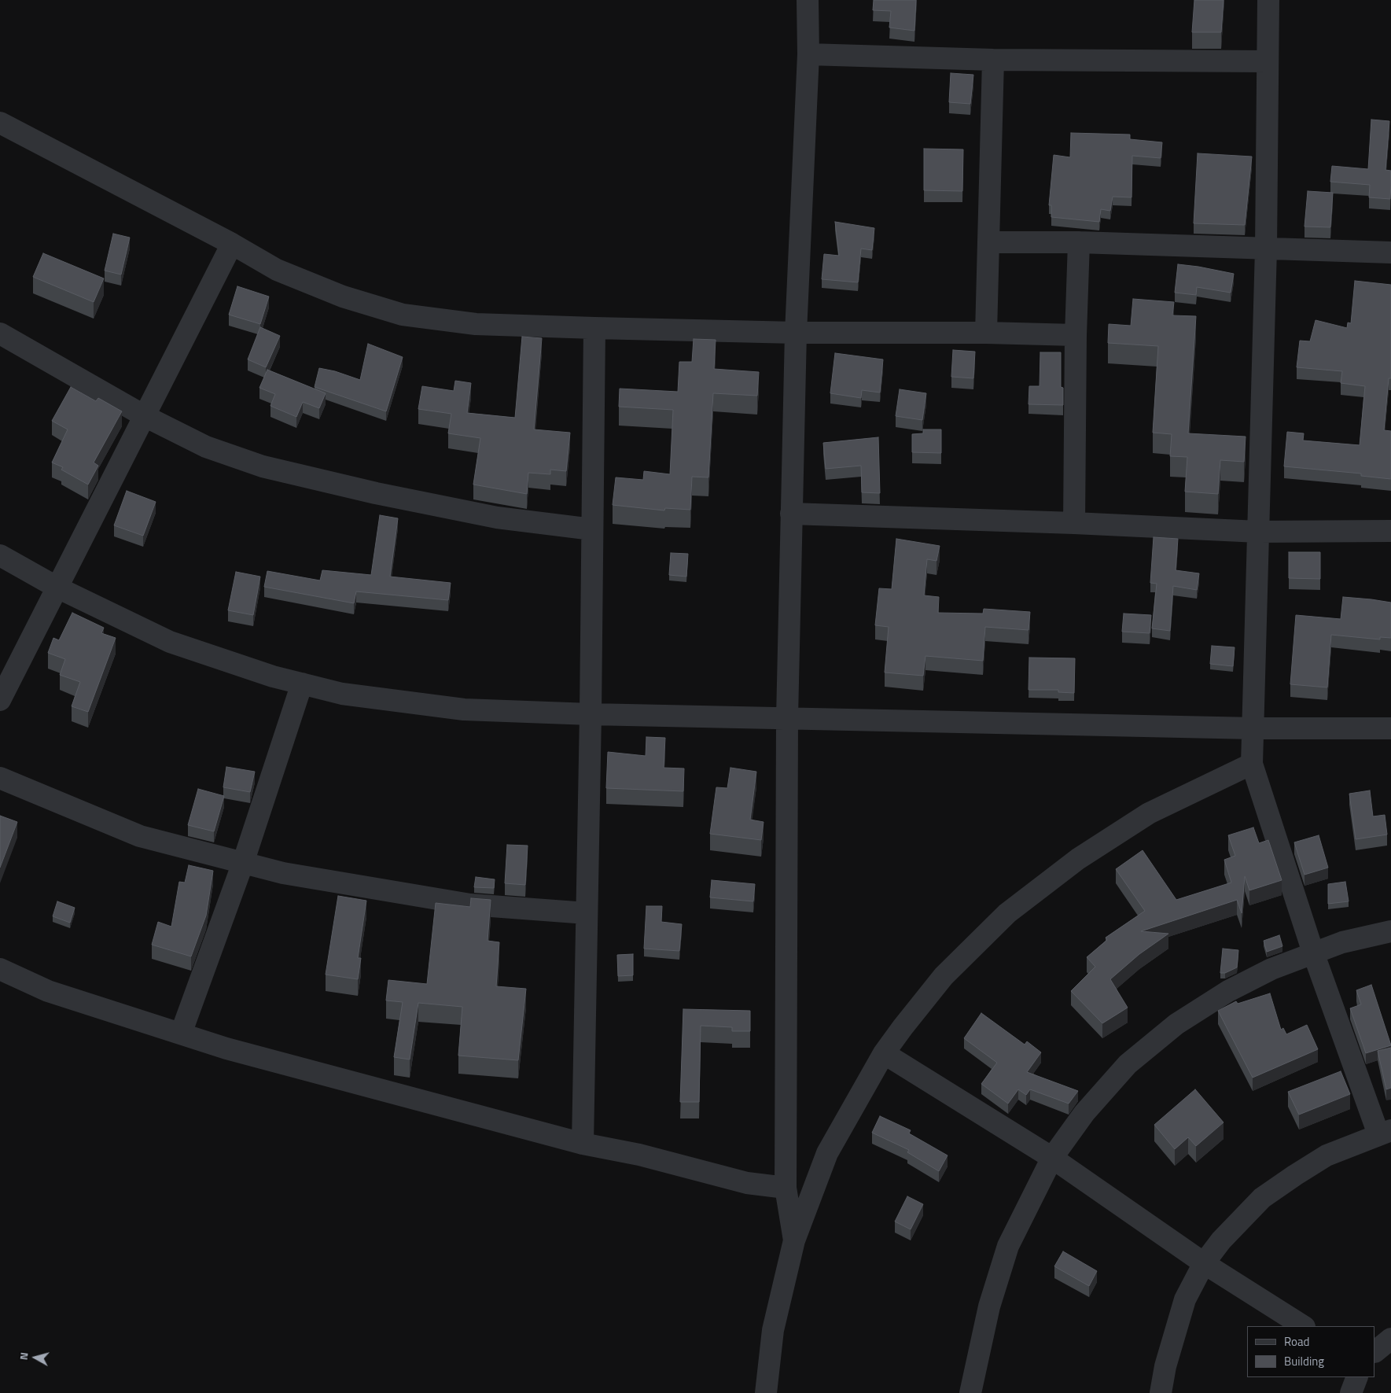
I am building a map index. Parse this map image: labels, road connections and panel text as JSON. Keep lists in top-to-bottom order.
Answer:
{
  "legend": ["Road", "Building"],
  "north": "left"
}
